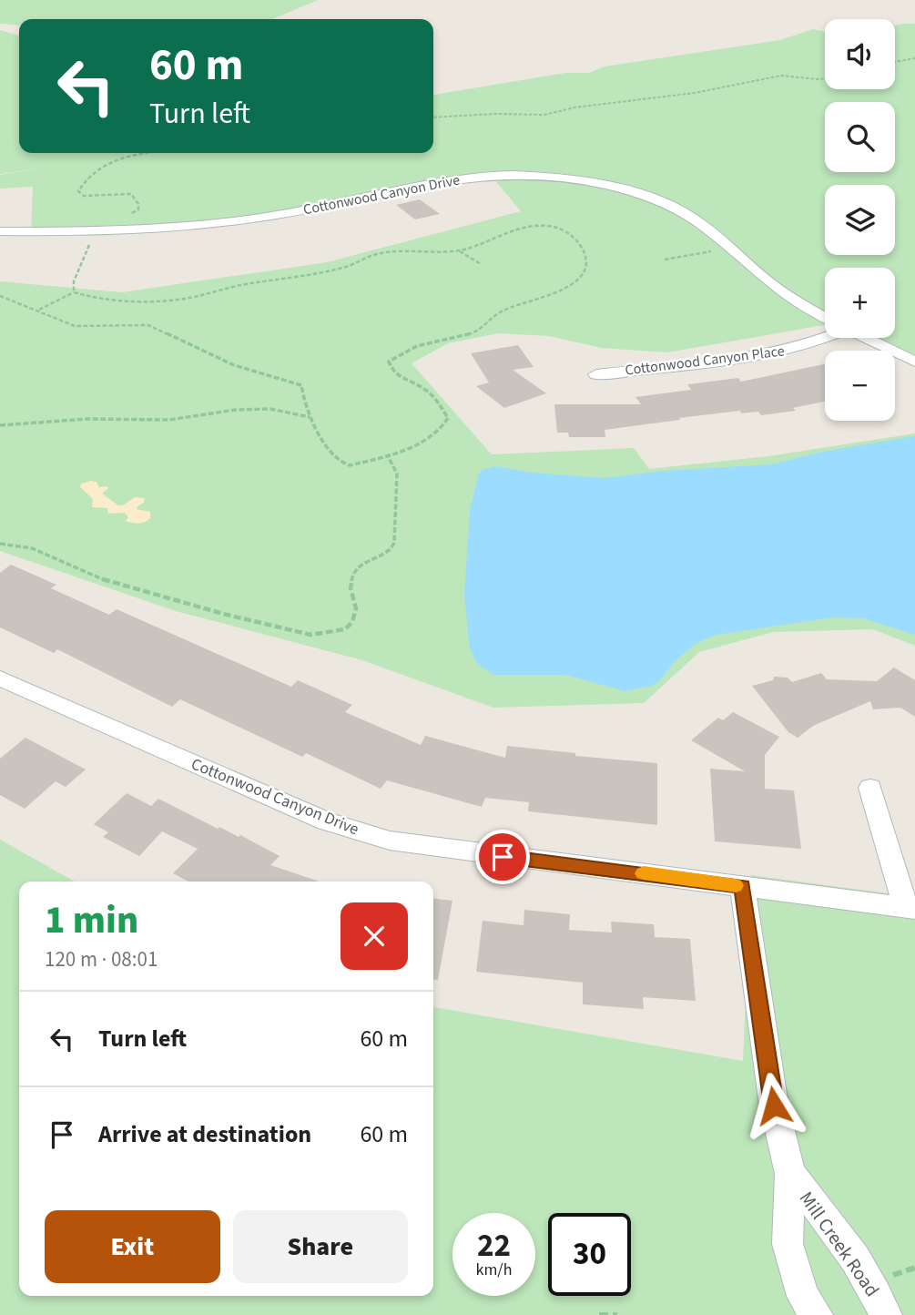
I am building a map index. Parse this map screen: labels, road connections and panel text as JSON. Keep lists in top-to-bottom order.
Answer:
{
  "streets": {
    "street": ["Cottonwood Canyon Drive", "Cottonwood Canyon Place", "Mill Creek Road"]
  },
  "crossings": [
    ["Cottonwood Canyon Drive", "Mill Creek Road"]
  ],
  "page": {
    "map_buttons": ["+", "−"],
    "turn": ["60 m", "Turn left"],
    "heading": ["1 min", "120 m · 08:01"],
    "list": [
      {
        "name": "Turn left",
        "value": "60 m"
      },
      {
        "name": "Arrive at destination",
        "value": "60 m"
      }
    ],
    "buttons": ["Exit", "Share"],
    "speed": "22 km/h",
    "limit": "30"
  }
}
